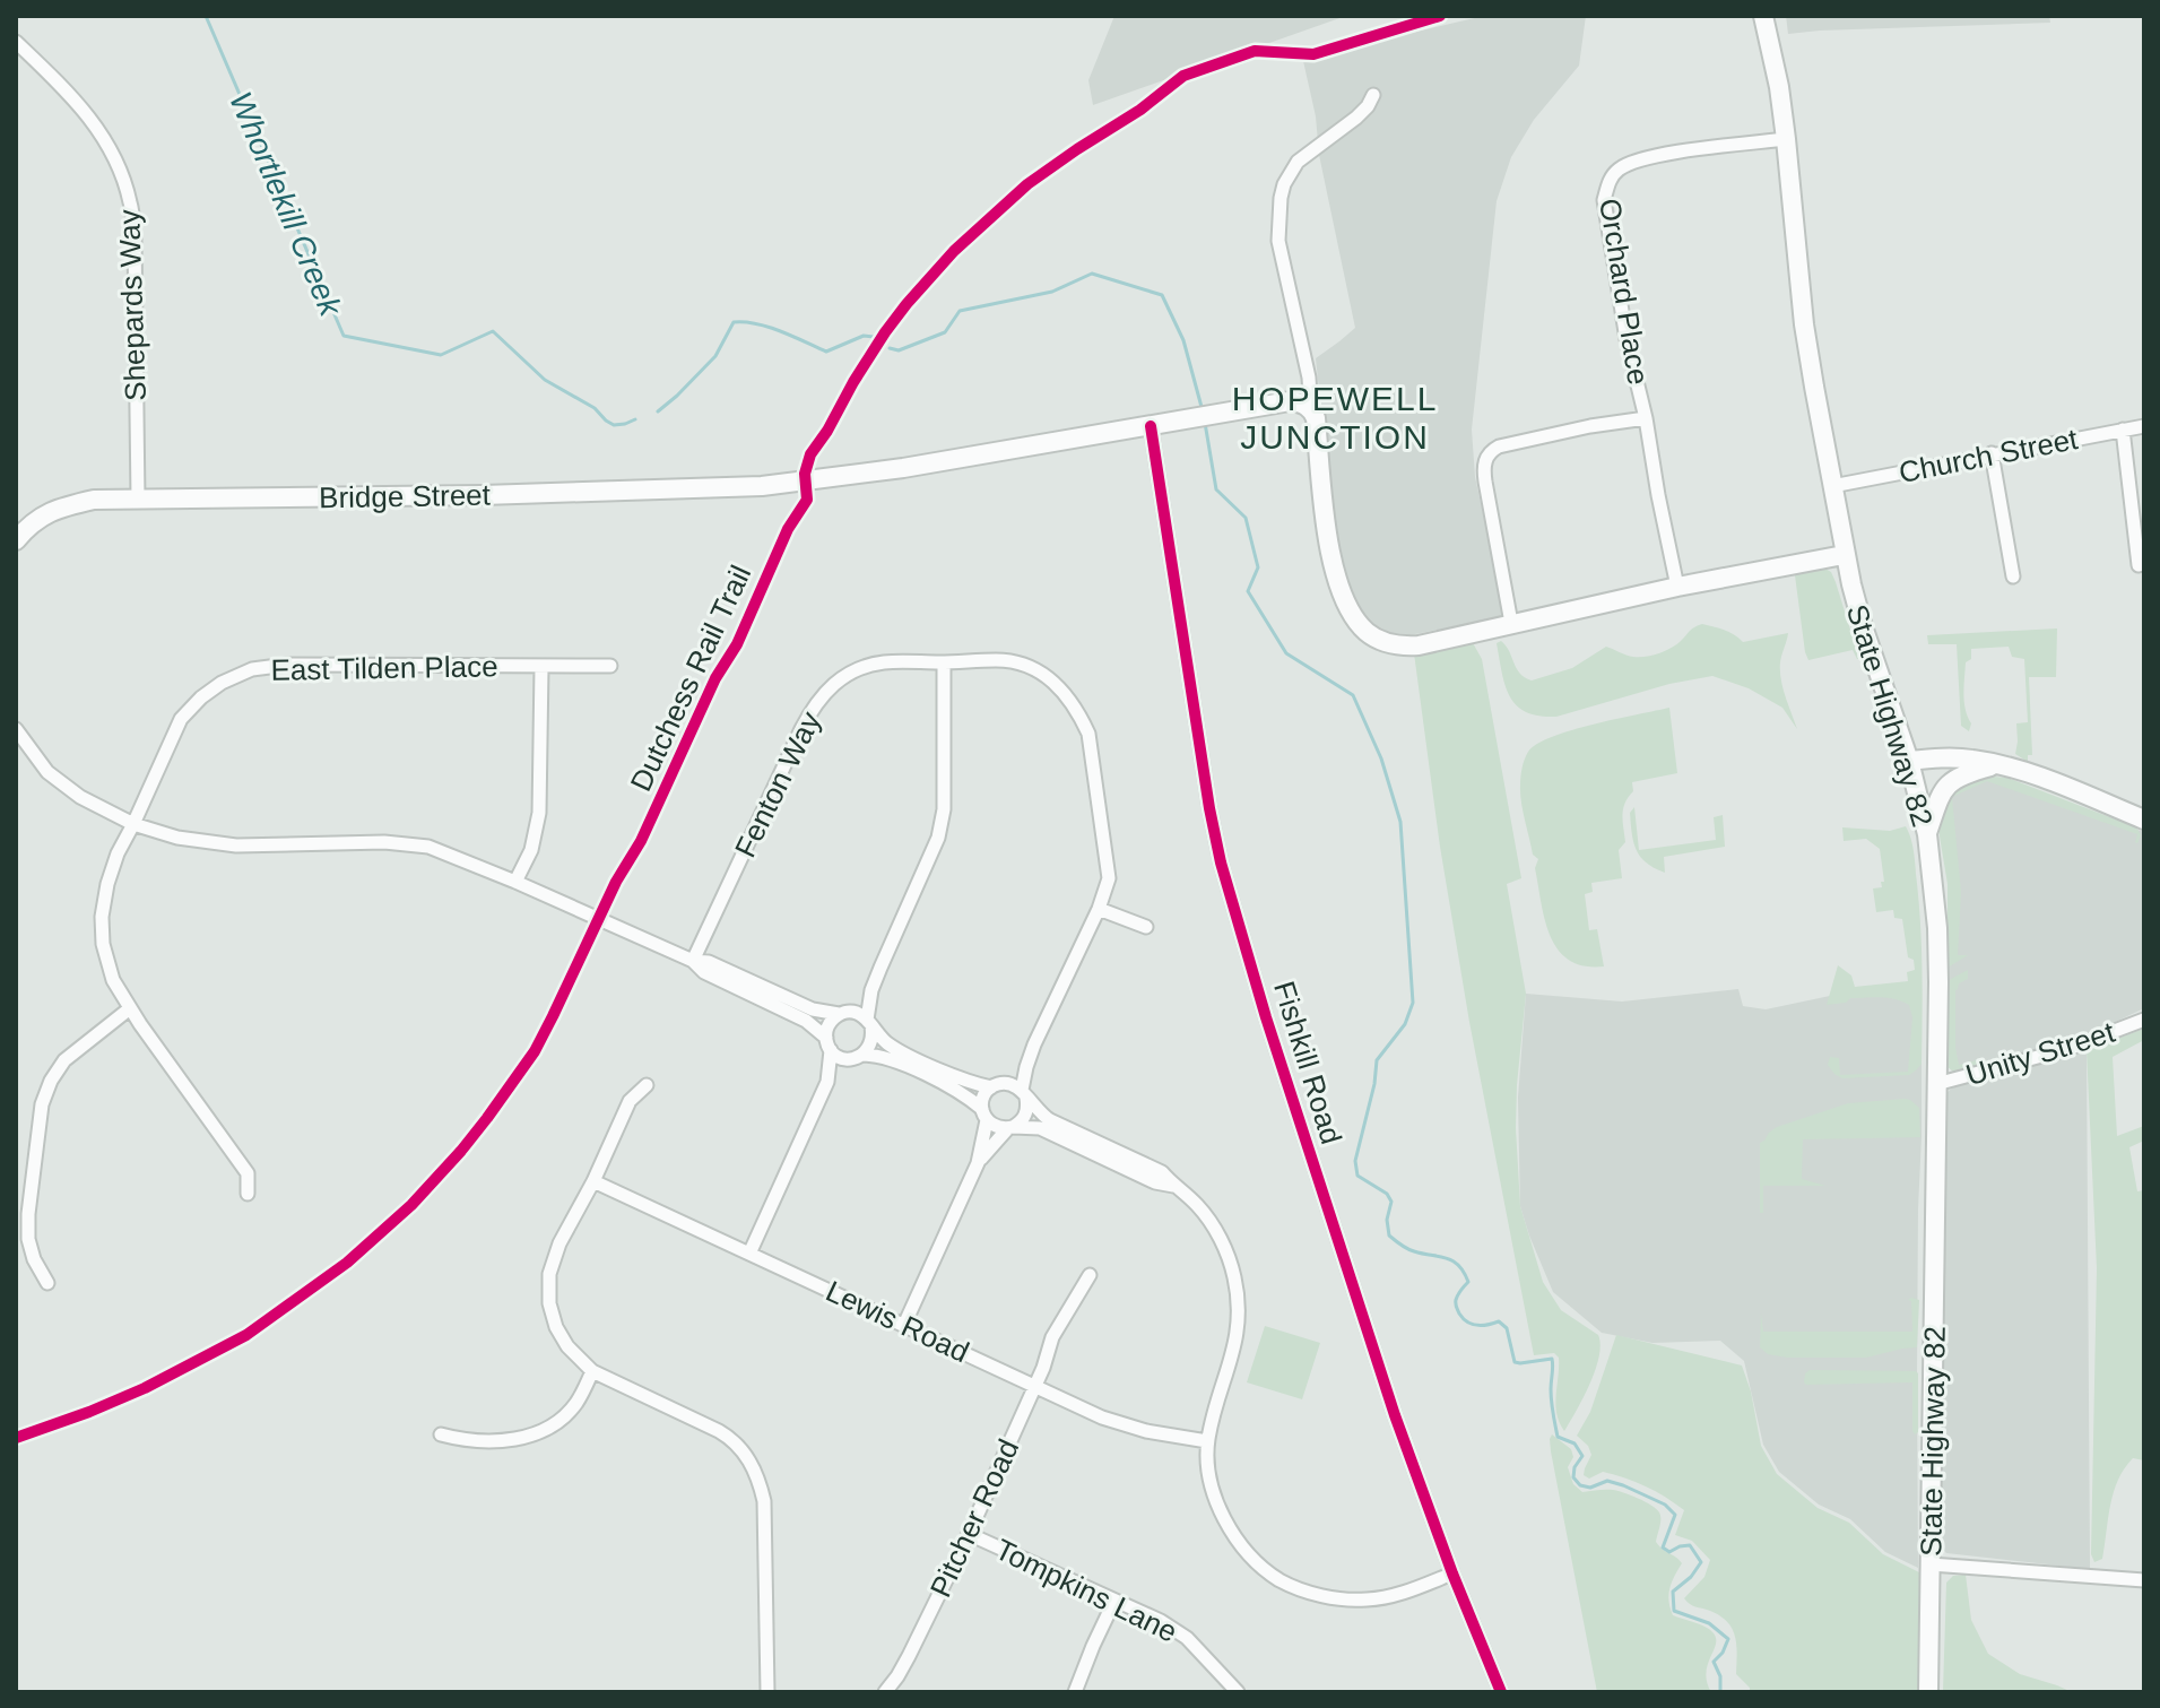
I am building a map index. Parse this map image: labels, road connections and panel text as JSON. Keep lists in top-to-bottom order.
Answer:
{
  "streets": {
    "main road": ["Bridge Street", "State Highway 82"],
    "street": [
      "Orchard Place",
      "Shepards Way",
      "Church Street",
      "East Tilden Place",
      "Fenton Way",
      "Unity Street",
      "Fishkill Road",
      "Lewis Road",
      "Pitcher Road",
      "Tompkins Lane"
    ],
    "cycle path": ["Dutchess Rail Trail"]
  },
  "crossings": [
    ["Orchard Place", "State Highway 82"],
    ["Shepards Way", "Bridge Street"],
    ["Church Street", "State Highway 82"],
    ["Bridge Street", "Fishkill Road"],
    ["State Highway 82", "Unity Street"],
    ["Lewis Road", "Pitcher Road"],
    ["Pitcher Road", "Tompkins Lane"]
  ],
  "districts": ["HOPEWELL JUNCTION"],
  "water": ["Whortlekill Creek"]
}
